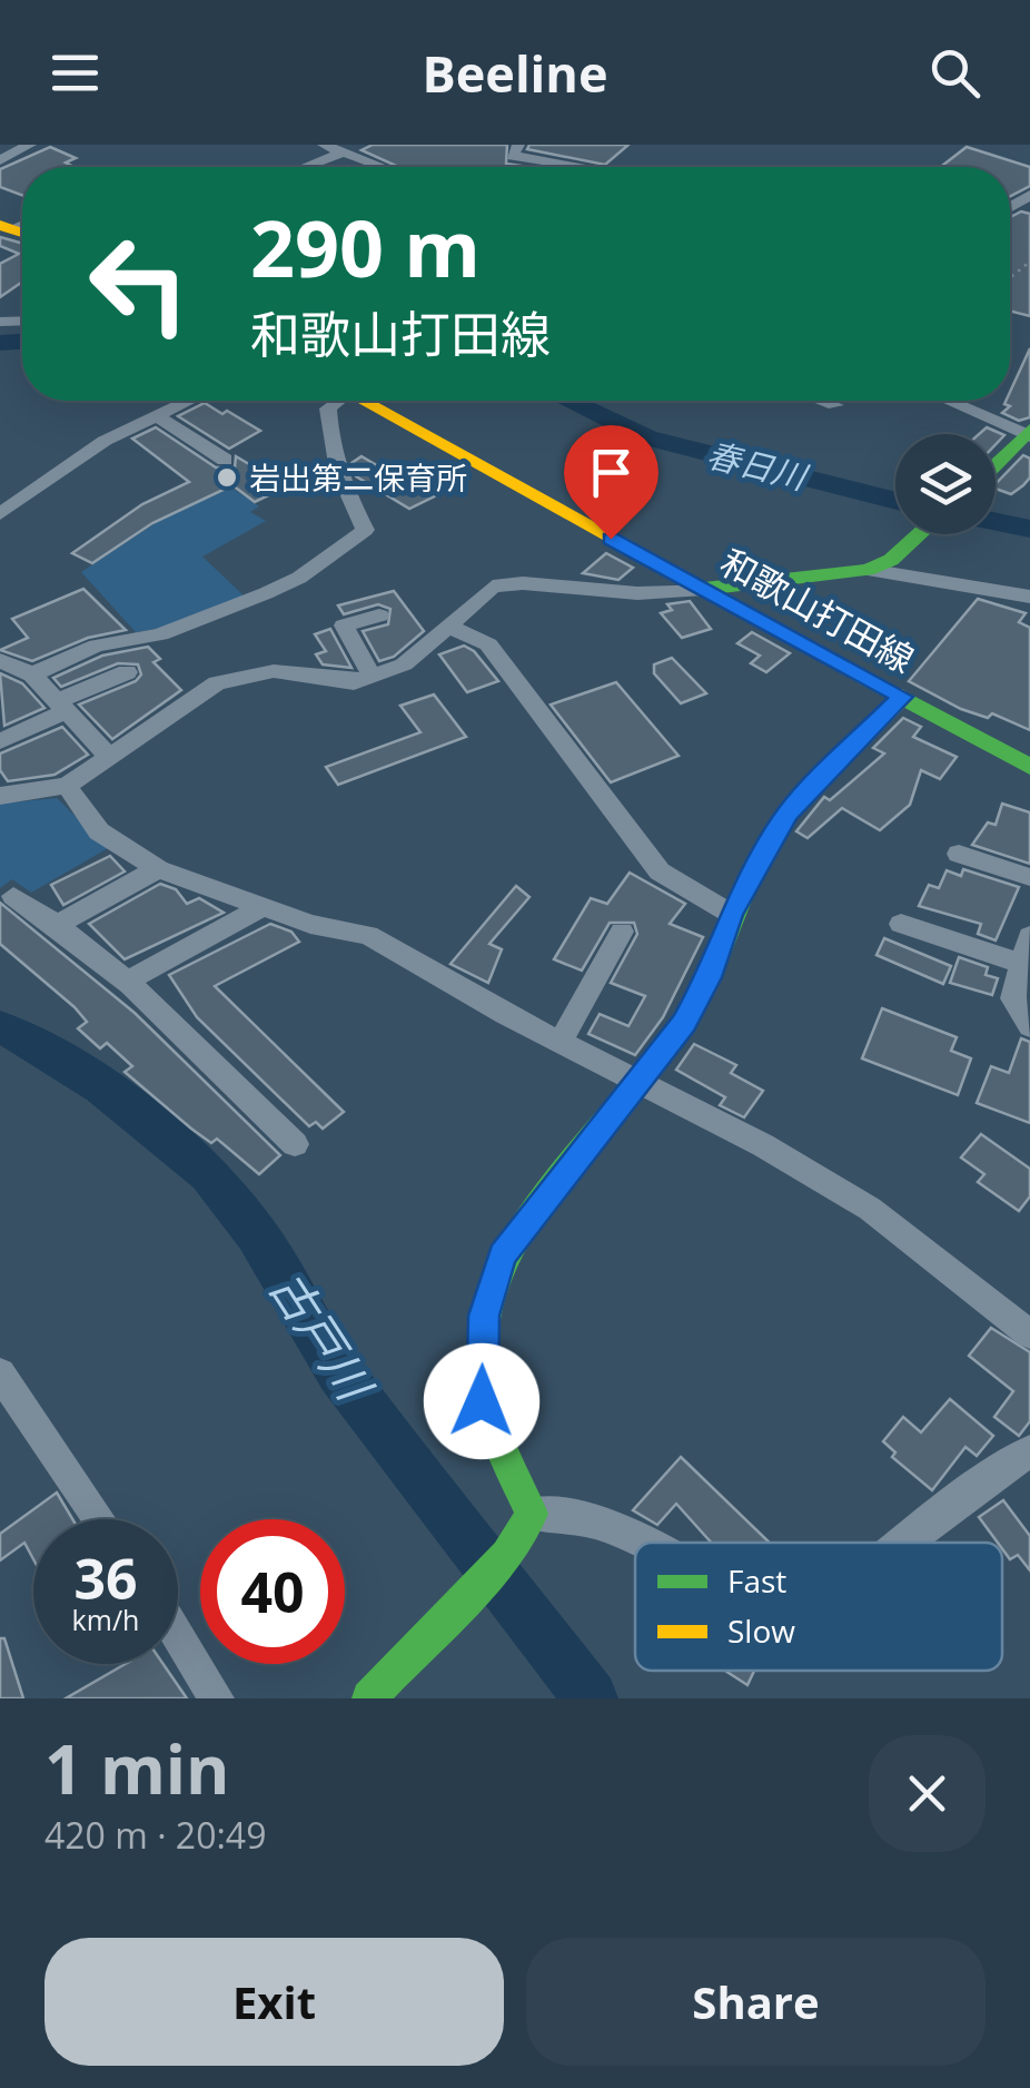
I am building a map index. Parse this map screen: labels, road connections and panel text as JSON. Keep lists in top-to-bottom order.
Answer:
{
  "streets": {
    "street": ["和歌山打田線"]
  },
  "water": ["春日川", "古戸川"],
  "places": ["岩出第二保育所"],
  "legend": ["Fast", "Slow"],
  "page": {
    "header": "Beeline",
    "turn": ["290 m", "和歌山打田線"],
    "speed": "36 km/h",
    "limit": "40",
    "heading": ["1 min", "420 m · 20:49"],
    "buttons": ["Exit", "Share"]
  }
}
